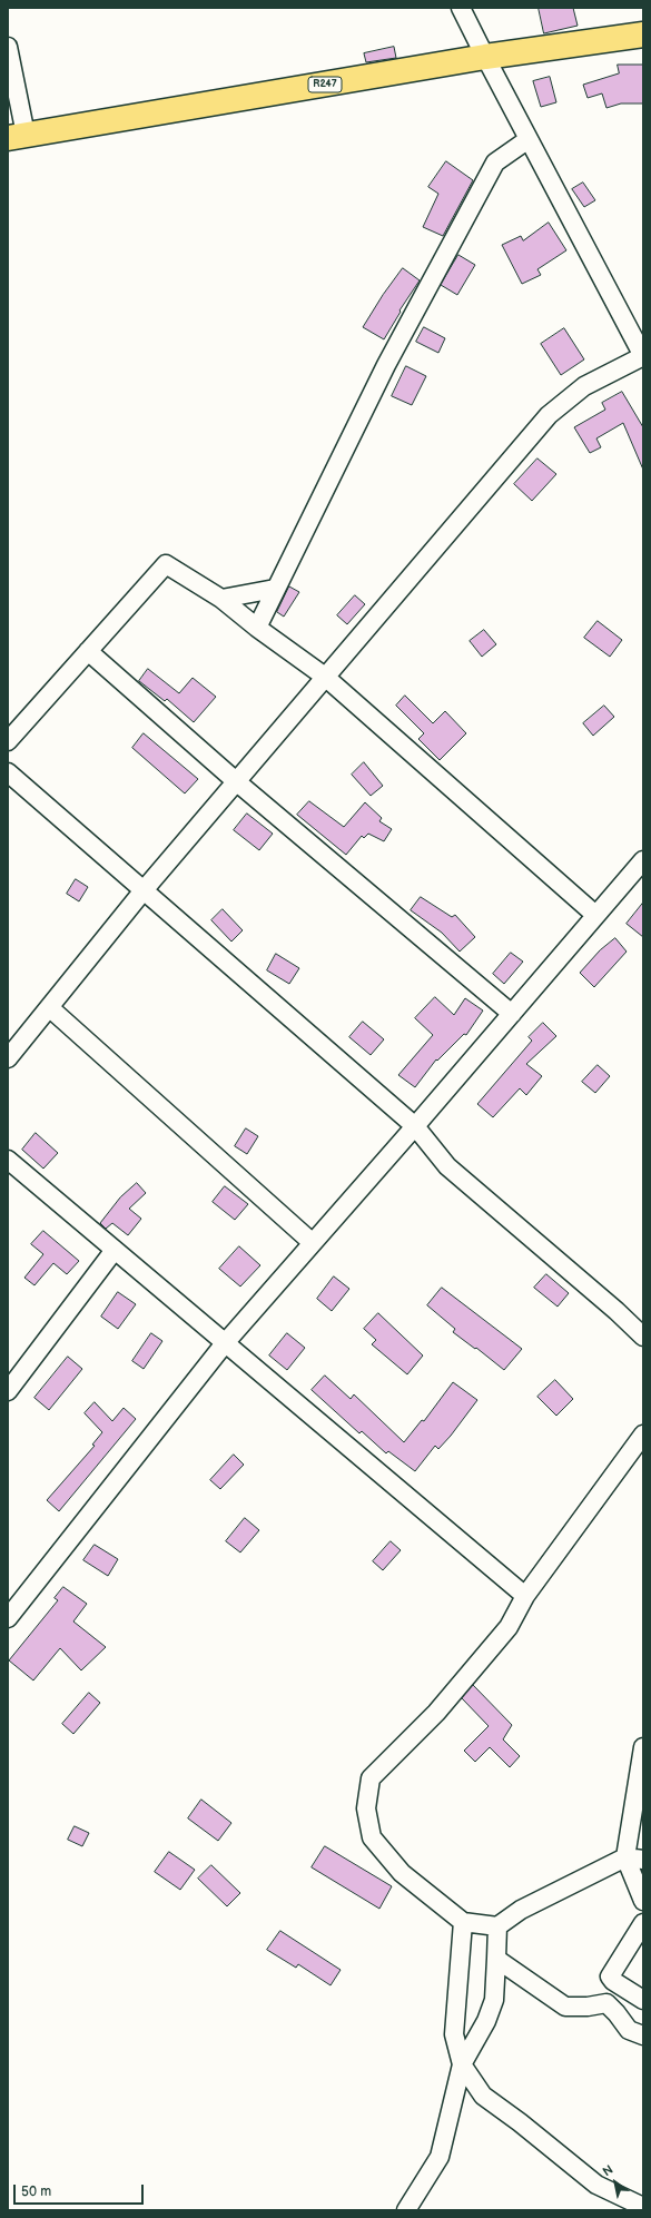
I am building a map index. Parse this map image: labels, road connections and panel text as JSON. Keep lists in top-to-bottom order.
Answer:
{
  "streets": {
    "main road": ["R247"]
  },
  "scale_bar": "50 m",
  "north": "top left"
}
